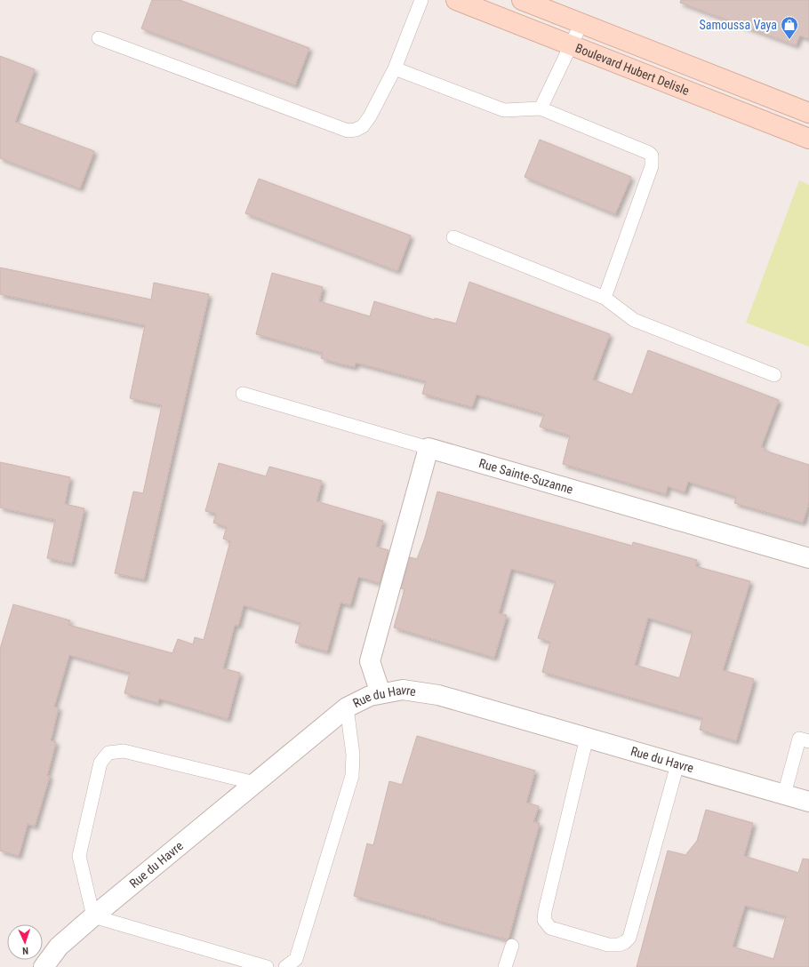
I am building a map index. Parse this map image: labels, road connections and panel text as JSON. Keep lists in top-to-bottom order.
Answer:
{
  "streets": {
    "main road": ["Boulevard Hubert Delisle"],
    "street": ["Rue Sainte-Suzanne", "Rue du Havre"]
  },
  "places": {
    "shop": ["Samoussa Vaya"]
  },
  "north": "bottom"
}
